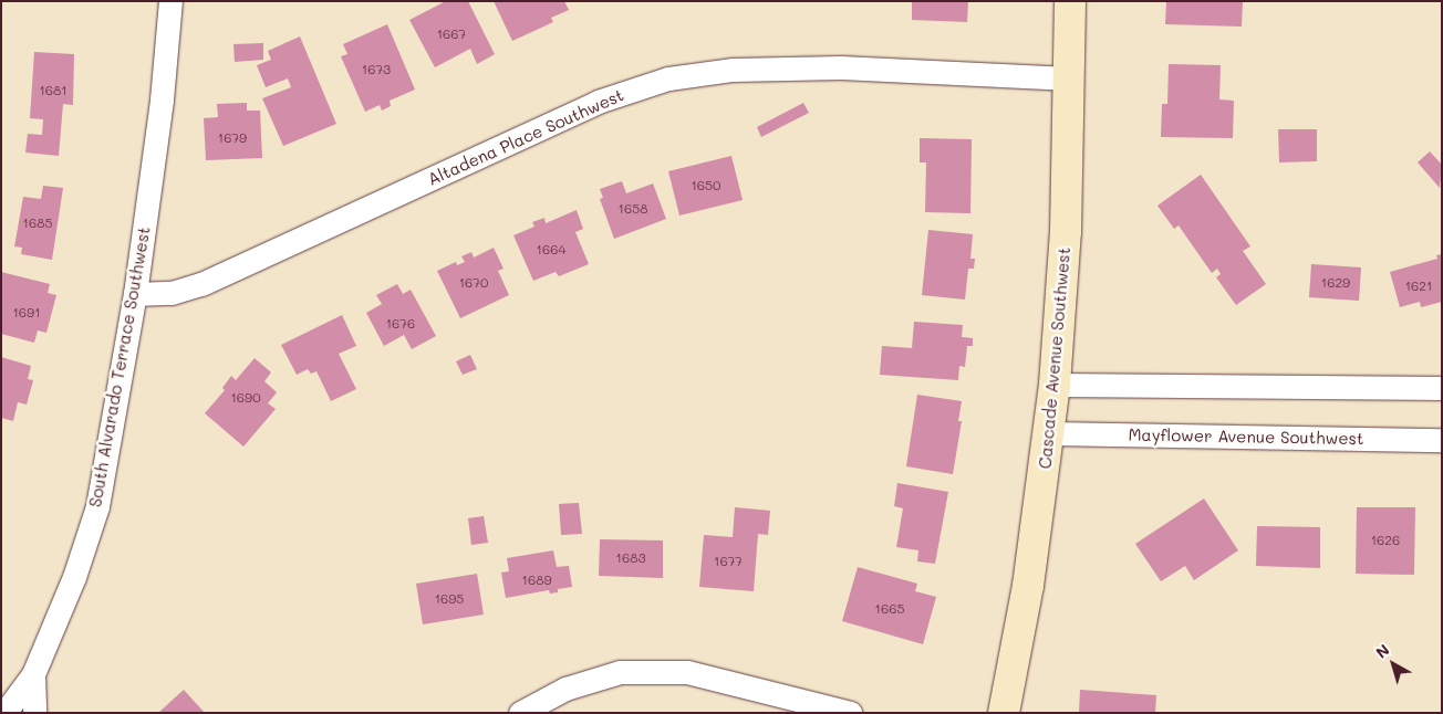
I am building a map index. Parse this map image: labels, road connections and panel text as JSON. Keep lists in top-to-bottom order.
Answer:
{
  "streets": {
    "main road": ["Cascade Avenue Southwest"],
    "street": ["Altadena Place Southwest", "South Alvarado Terrace Southwest", "Mayflower Avenue Southwest"]
  },
  "crossings": [
    ["Altadena Place Southwest", "Cascade Avenue Southwest"],
    ["Altadena Place Southwest", "South Alvarado Terrace Southwest"],
    ["Cascade Avenue Southwest", "Mayflower Avenue Southwest"]
  ],
  "house_numbers": [
    "1667",
    "1673",
    "1681",
    "1679",
    "1650",
    "1658",
    "1685",
    "1664",
    "1670",
    "1629",
    "1621",
    "1691",
    "1676",
    "1690",
    "1626",
    "1683",
    "1677",
    "1689",
    "1695",
    "1665"
  ],
  "north": "top left"
}
